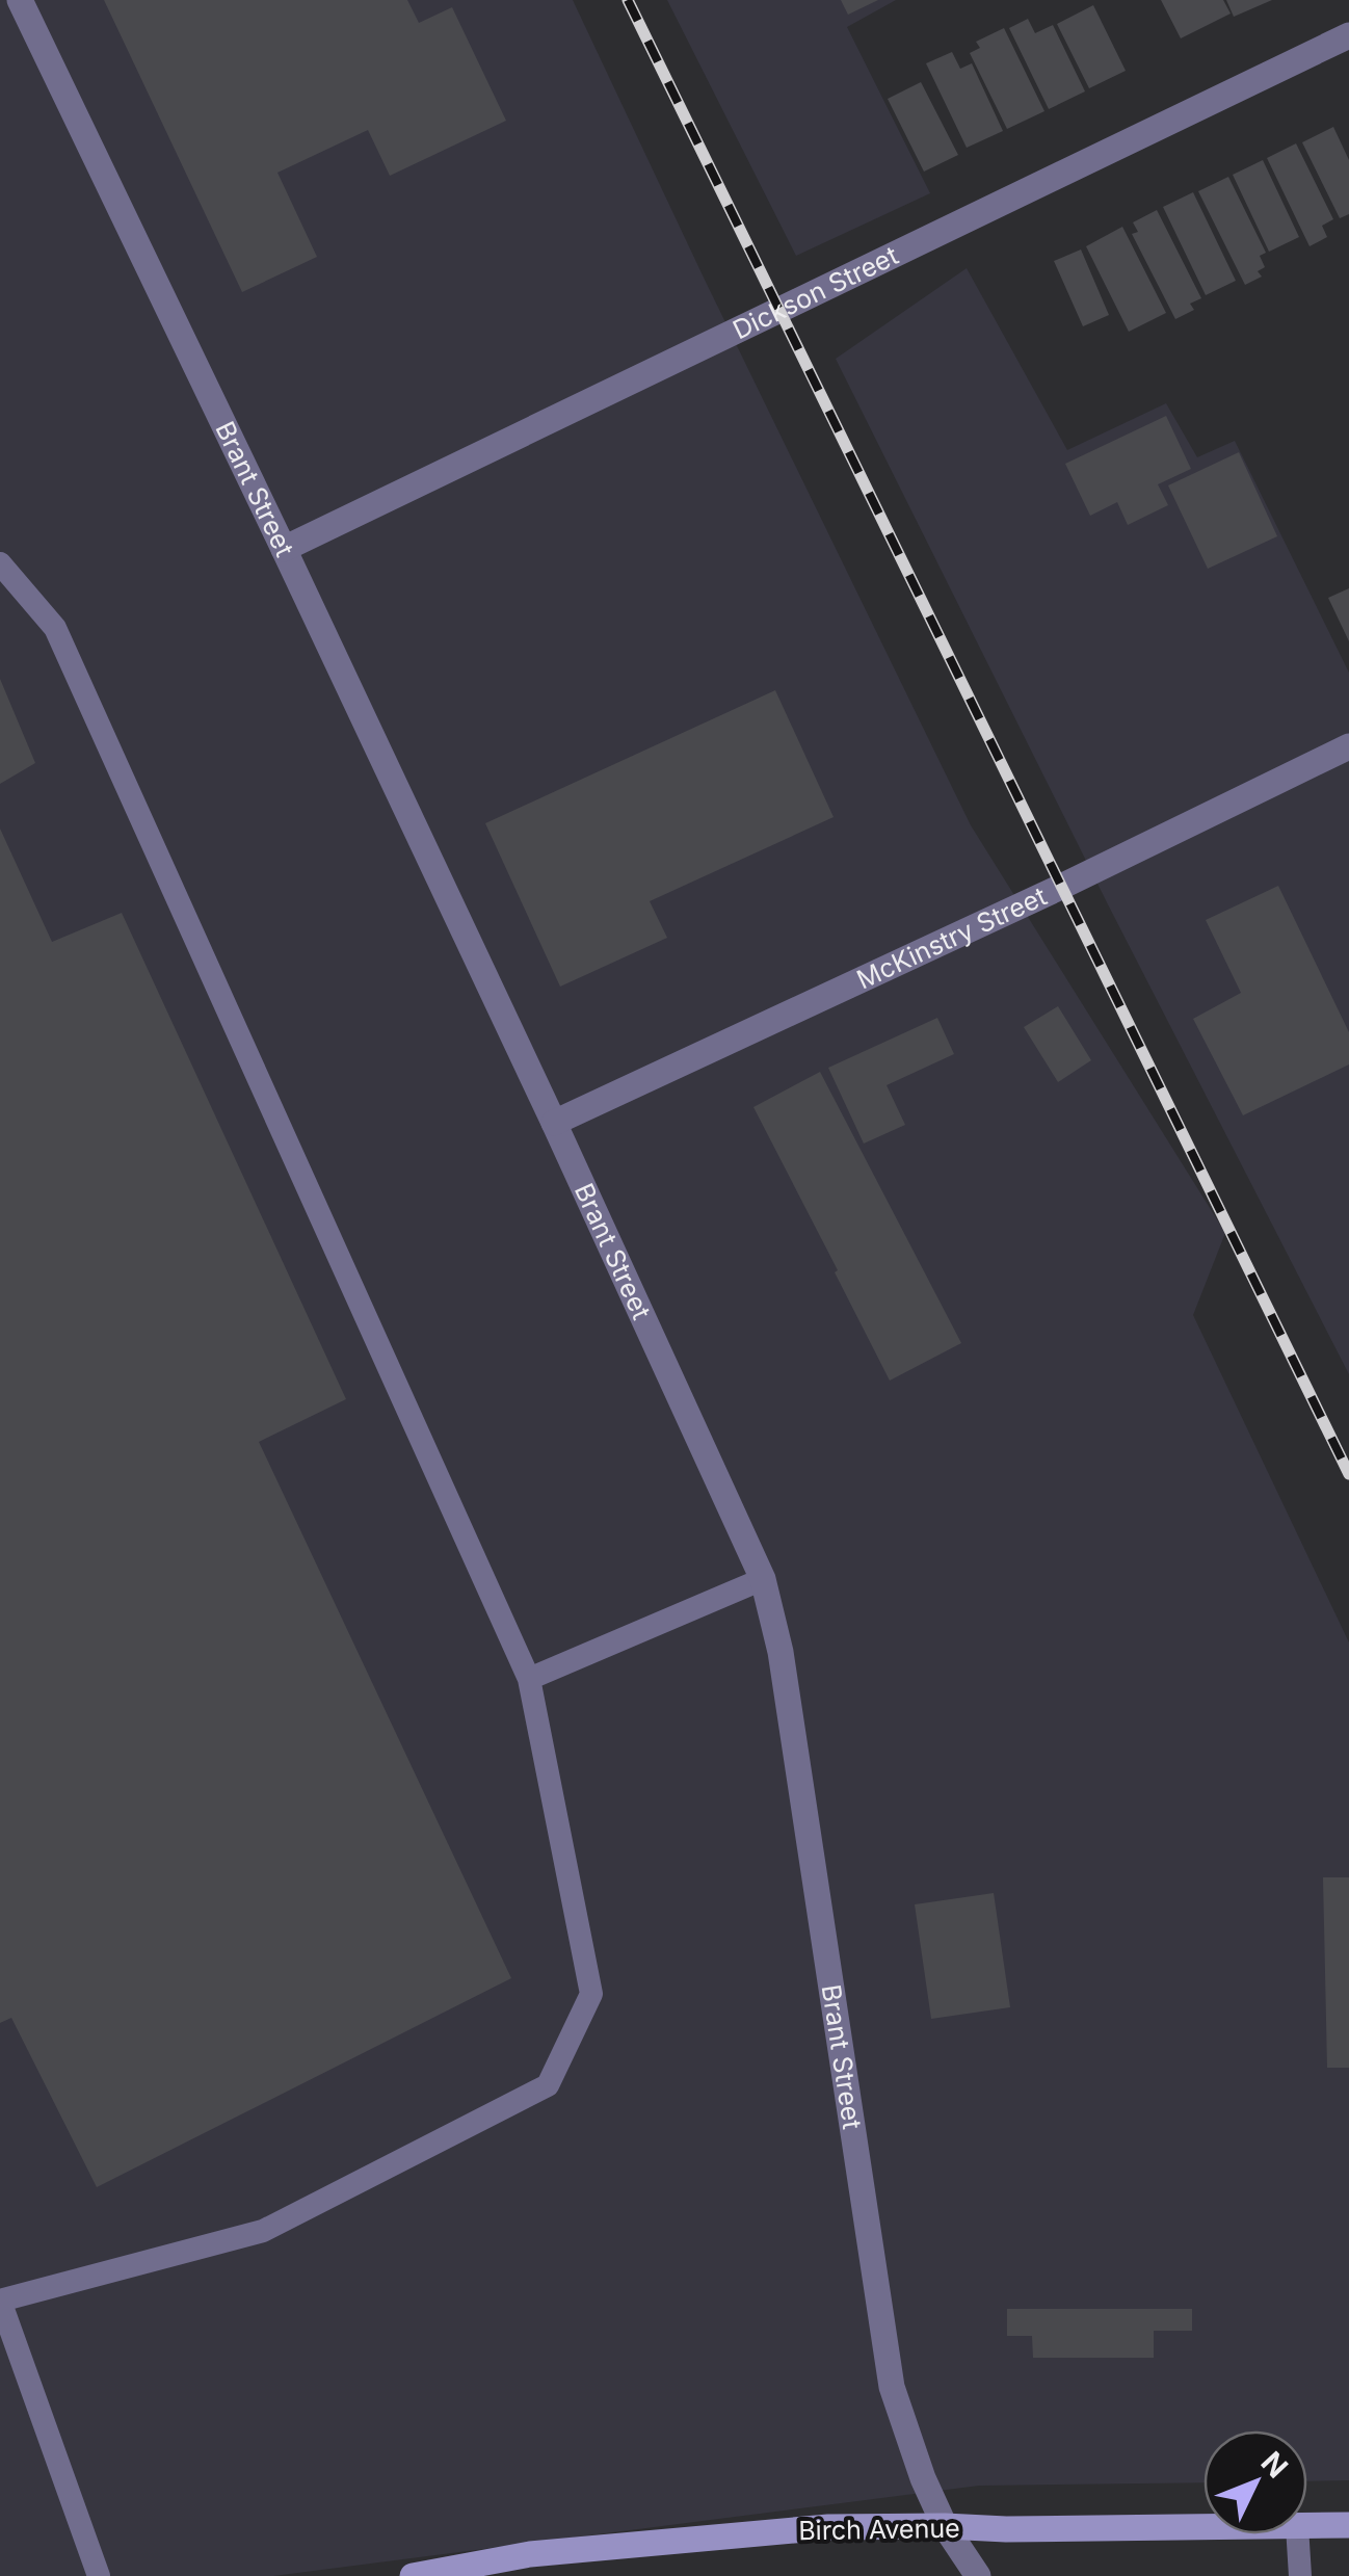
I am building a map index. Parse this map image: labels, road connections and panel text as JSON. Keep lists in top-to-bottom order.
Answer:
{
  "streets": {
    "main road": ["Birch Avenue"],
    "street": ["Dickson Street", "Brant Street", "McKinstry Street"]
  },
  "crossings": [
    ["Dickson Street", "Brant Street"],
    ["Brant Street", "McKinstry Street"],
    ["Brant Street", "Birch Avenue"]
  ],
  "north": "top right"
}
